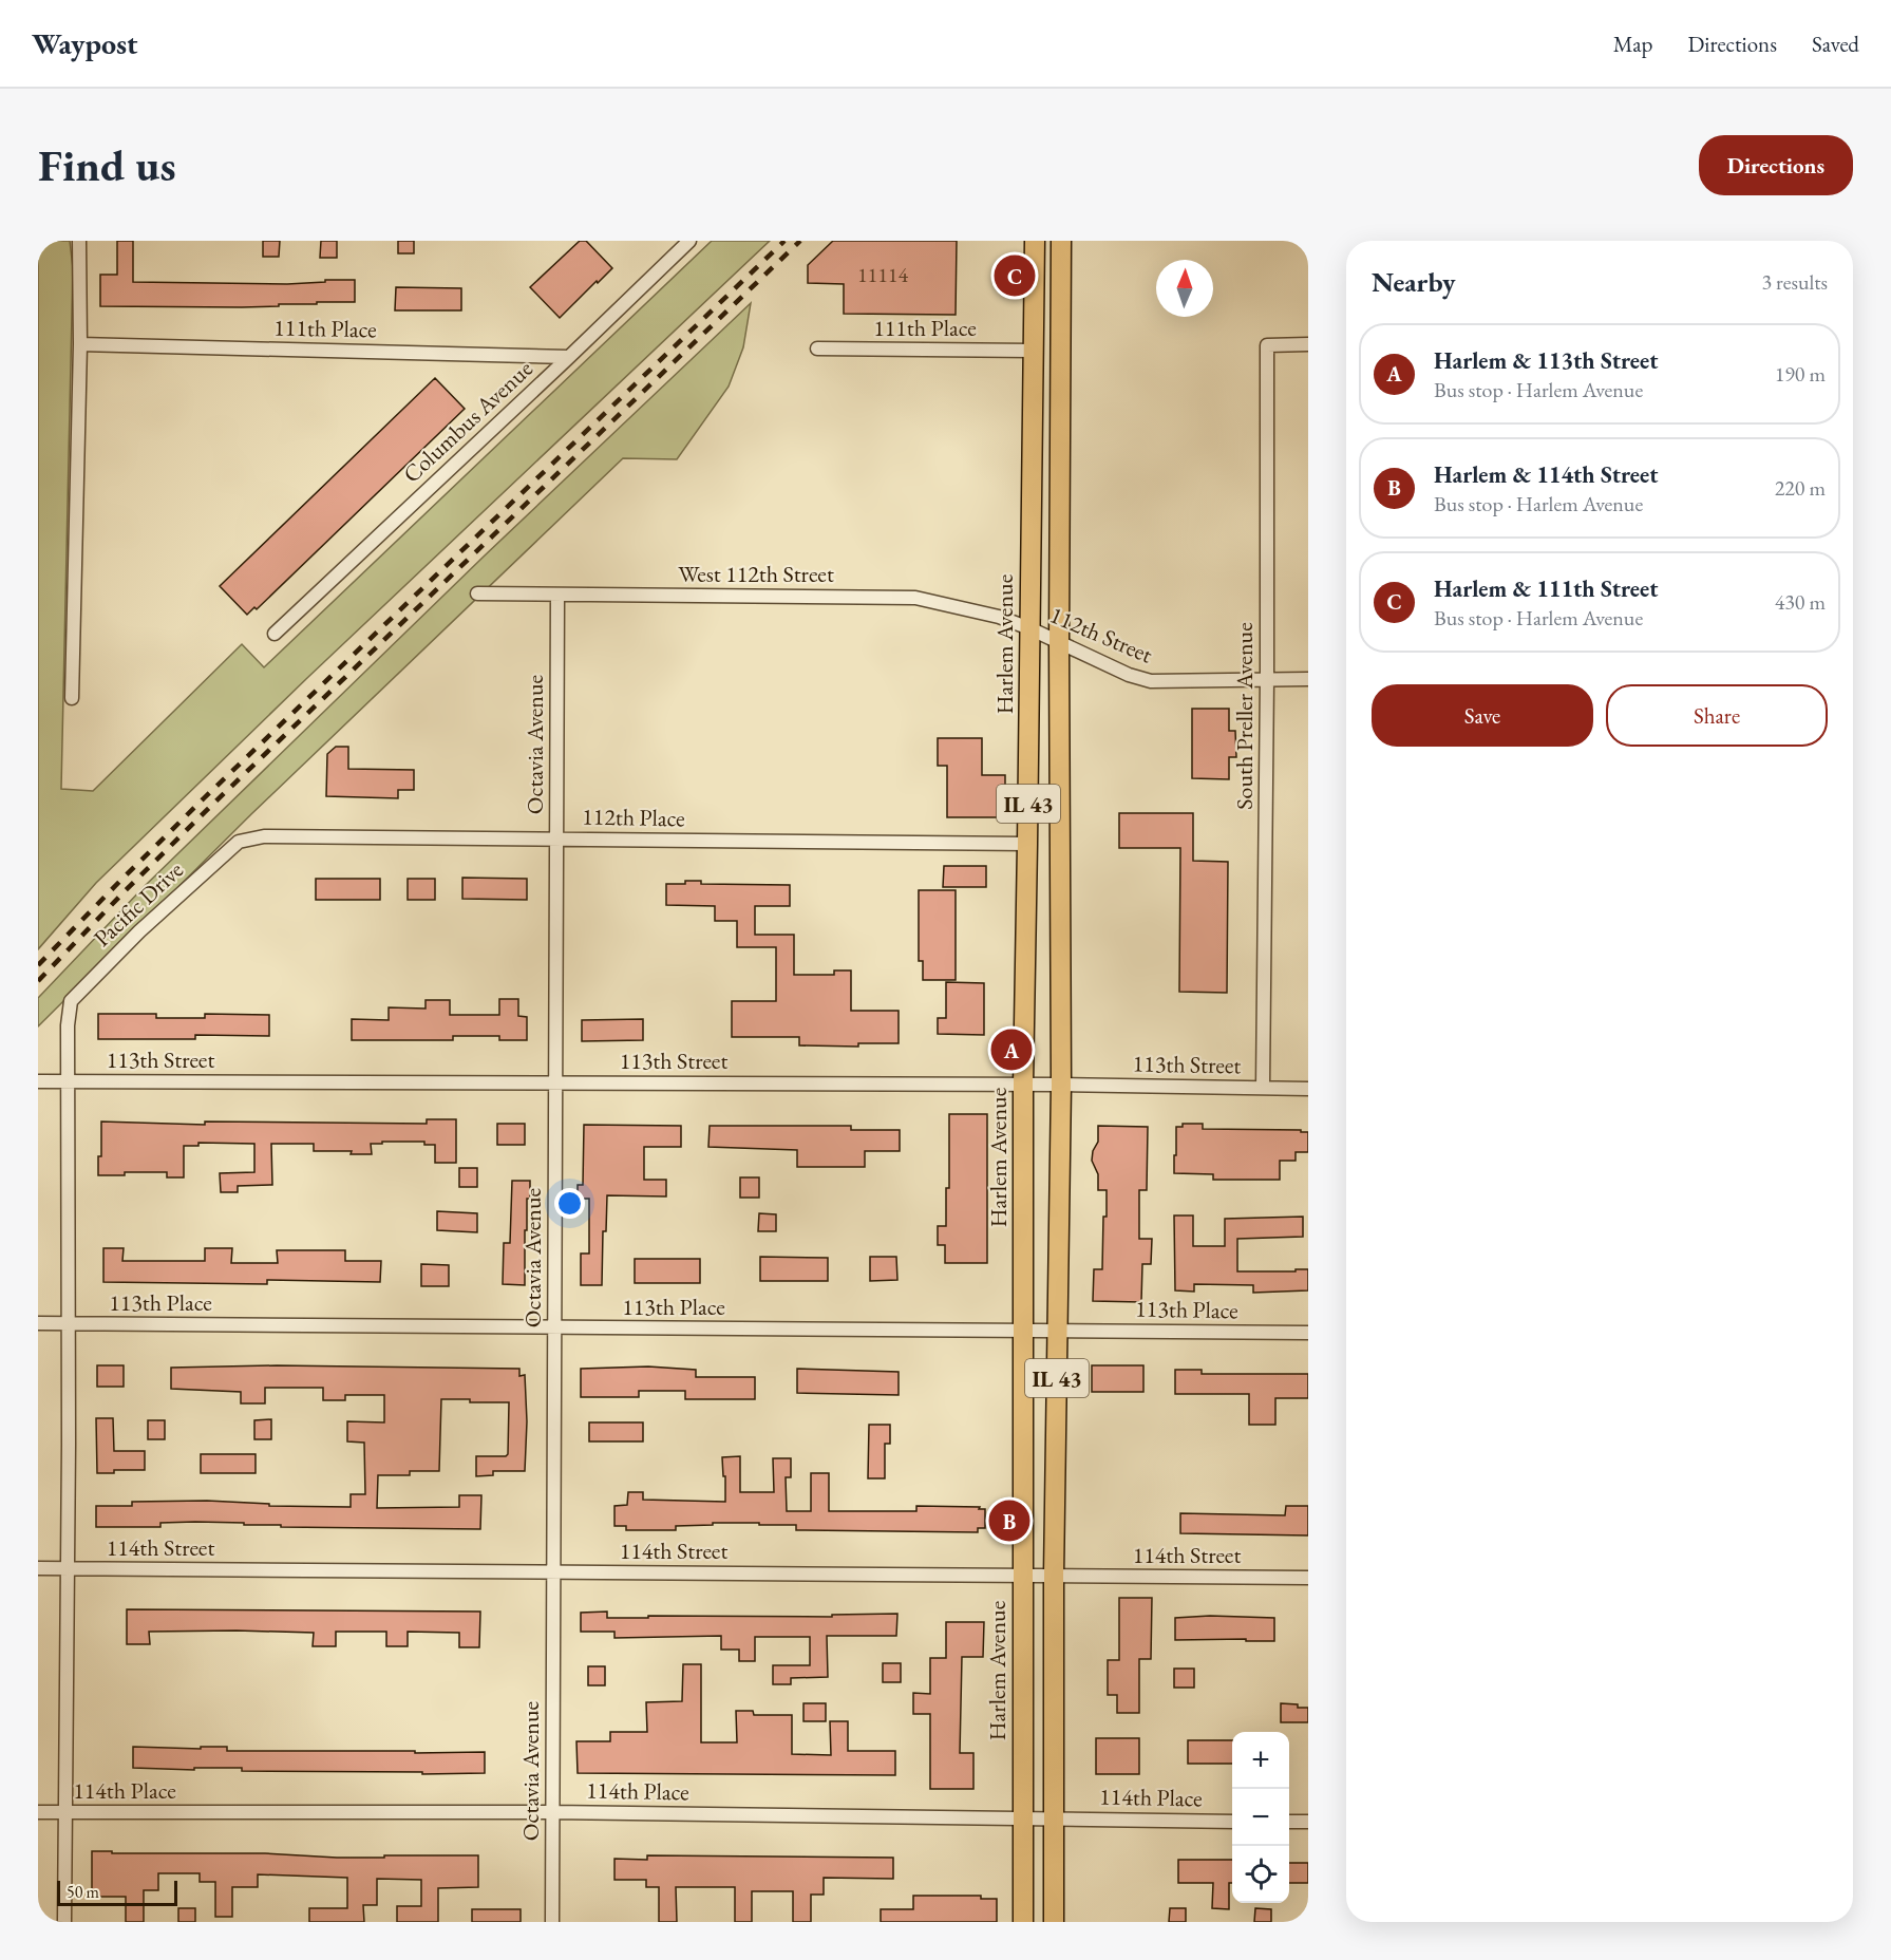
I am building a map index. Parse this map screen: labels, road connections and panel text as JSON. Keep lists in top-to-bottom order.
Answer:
{
  "streets": {
    "main road": ["Harlem Avenue", "IL 43"],
    "street": [
      "111th Place",
      "Columbus Avenue",
      "West 112th Street",
      "112th Street",
      "South Preller Avenue",
      "Octavia Avenue",
      "112th Place",
      "Pacific Drive",
      "113th Street",
      "113th Place",
      "114th Street",
      "114th Place"
    ]
  },
  "crossings": [
    ["111th Place", "Columbus Avenue"],
    ["111th Place", "Harlem Avenue"],
    ["West 112th Street", "112th Street"],
    ["West 112th Street", "Harlem Avenue"],
    ["West 112th Street", "Octavia Avenue"],
    ["112th Street", "Harlem Avenue"],
    ["112th Street", "South Preller Avenue"],
    ["112th Street", "IL 43"],
    ["Harlem Avenue", "112th Place"],
    ["Harlem Avenue", "113th Street"],
    ["Harlem Avenue", "113th Place"],
    ["Harlem Avenue", "114th Street"],
    ["Harlem Avenue", "114th Place"],
    ["South Preller Avenue", "113th Street"],
    ["Octavia Avenue", "112th Place"],
    ["Octavia Avenue", "113th Street"],
    ["Octavia Avenue", "113th Place"],
    ["Octavia Avenue", "114th Street"],
    ["Octavia Avenue", "114th Place"],
    ["IL 43", "113th Street"],
    ["IL 43", "113th Place"],
    ["IL 43", "114th Street"],
    ["IL 43", "114th Place"],
    ["112th Place", "Pacific Drive"],
    ["Pacific Drive", "113th Street"]
  ],
  "house_numbers": ["11114"],
  "scale_bar": "50 m",
  "north": "top",
  "page": {
    "header": "Waypost",
    "nav": ["Map", "Directions", "Saved"],
    "buttons": [
      "Directions",
      ["Save", "Share"]
    ],
    "title": "Find us",
    "heading": ["Nearby", "3 results"],
    "pins": ["C", "A", "B"],
    "list": [
      {
        "mark": "A",
        "name": "Harlem & 113th Street",
        "note": "Bus stop · Harlem Avenue",
        "value": "190 m"
      },
      {
        "mark": "B",
        "name": "Harlem & 114th Street",
        "note": "Bus stop · Harlem Avenue",
        "value": "220 m"
      },
      {
        "mark": "C",
        "name": "Harlem & 111th Street",
        "note": "Bus stop · Harlem Avenue",
        "value": "430 m"
      }
    ],
    "map_buttons": ["+", "−"],
    "scale": "50 m"
  }
}
